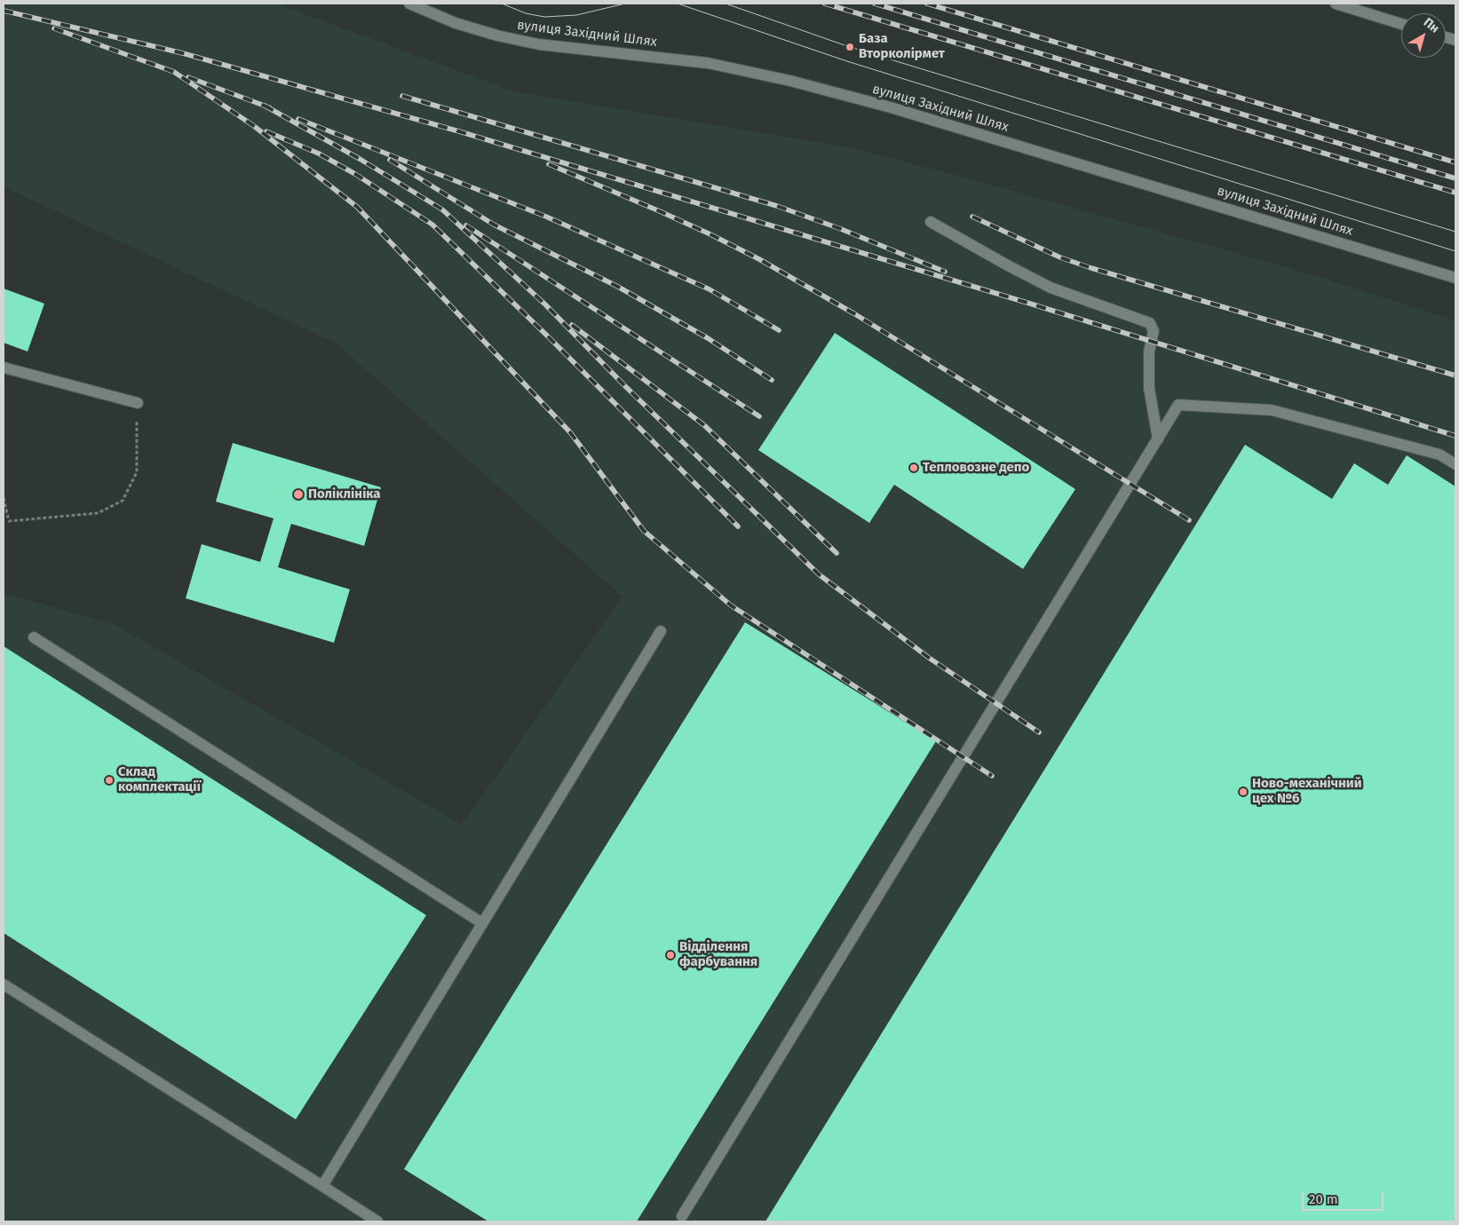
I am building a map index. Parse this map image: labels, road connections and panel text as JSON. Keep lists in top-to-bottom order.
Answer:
{
  "streets": {
    "street": ["вулиця Західний Шлях"]
  },
  "places": [
    "База Вторколірмет",
    "Тепловозне депо",
    "Поліклініка",
    "Склад комплектації",
    "Ново-механічний цех №6",
    "Відділення фарбування"
  ],
  "scale_bar": "20 m",
  "north": "top right"
}
